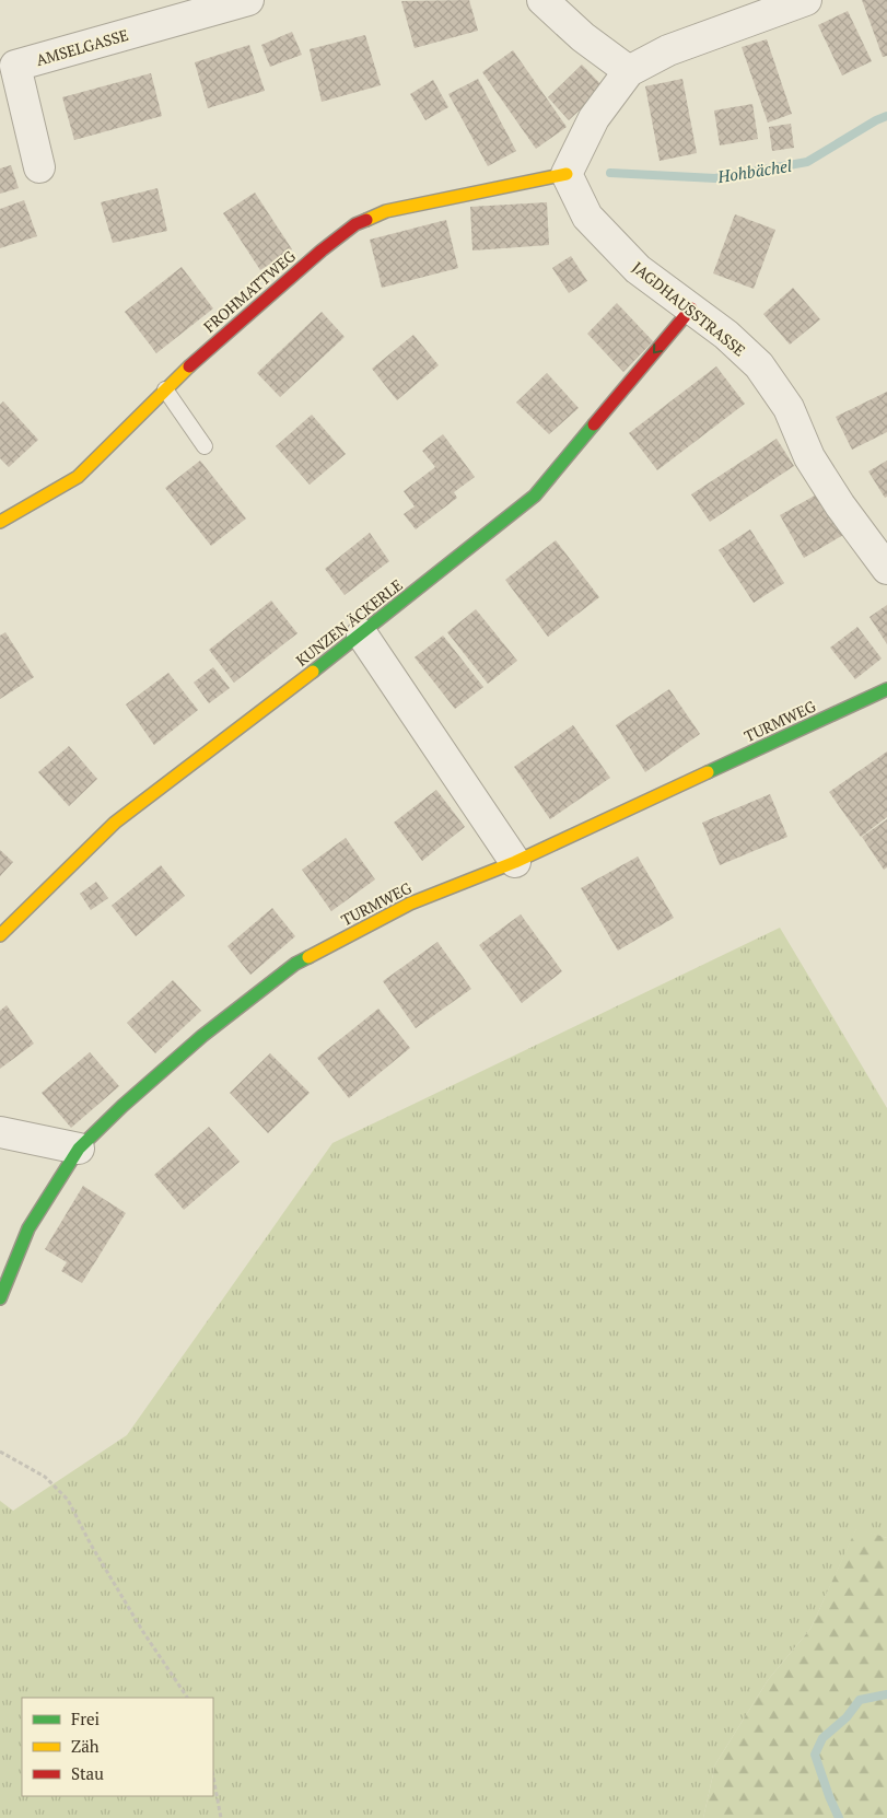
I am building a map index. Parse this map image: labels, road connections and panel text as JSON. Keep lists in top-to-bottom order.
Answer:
{
  "streets": {
    "street": [
      "AMSELGASSE",
      "FROHMATTWEG",
      "JAGDHAUSSTRASSE",
      "KUNZEN ÄCKERLE",
      "TURMWEG"
    ]
  },
  "crossings": [
    ["FROHMATTWEG", "JAGDHAUSSTRASSE"],
    ["JAGDHAUSSTRASSE", "KUNZEN ÄCKERLE"]
  ],
  "one_way": ["KUNZEN ÄCKERLE"],
  "water": ["Hohbächel"],
  "legend": ["Frei", "Zäh", "Stau"]
}
